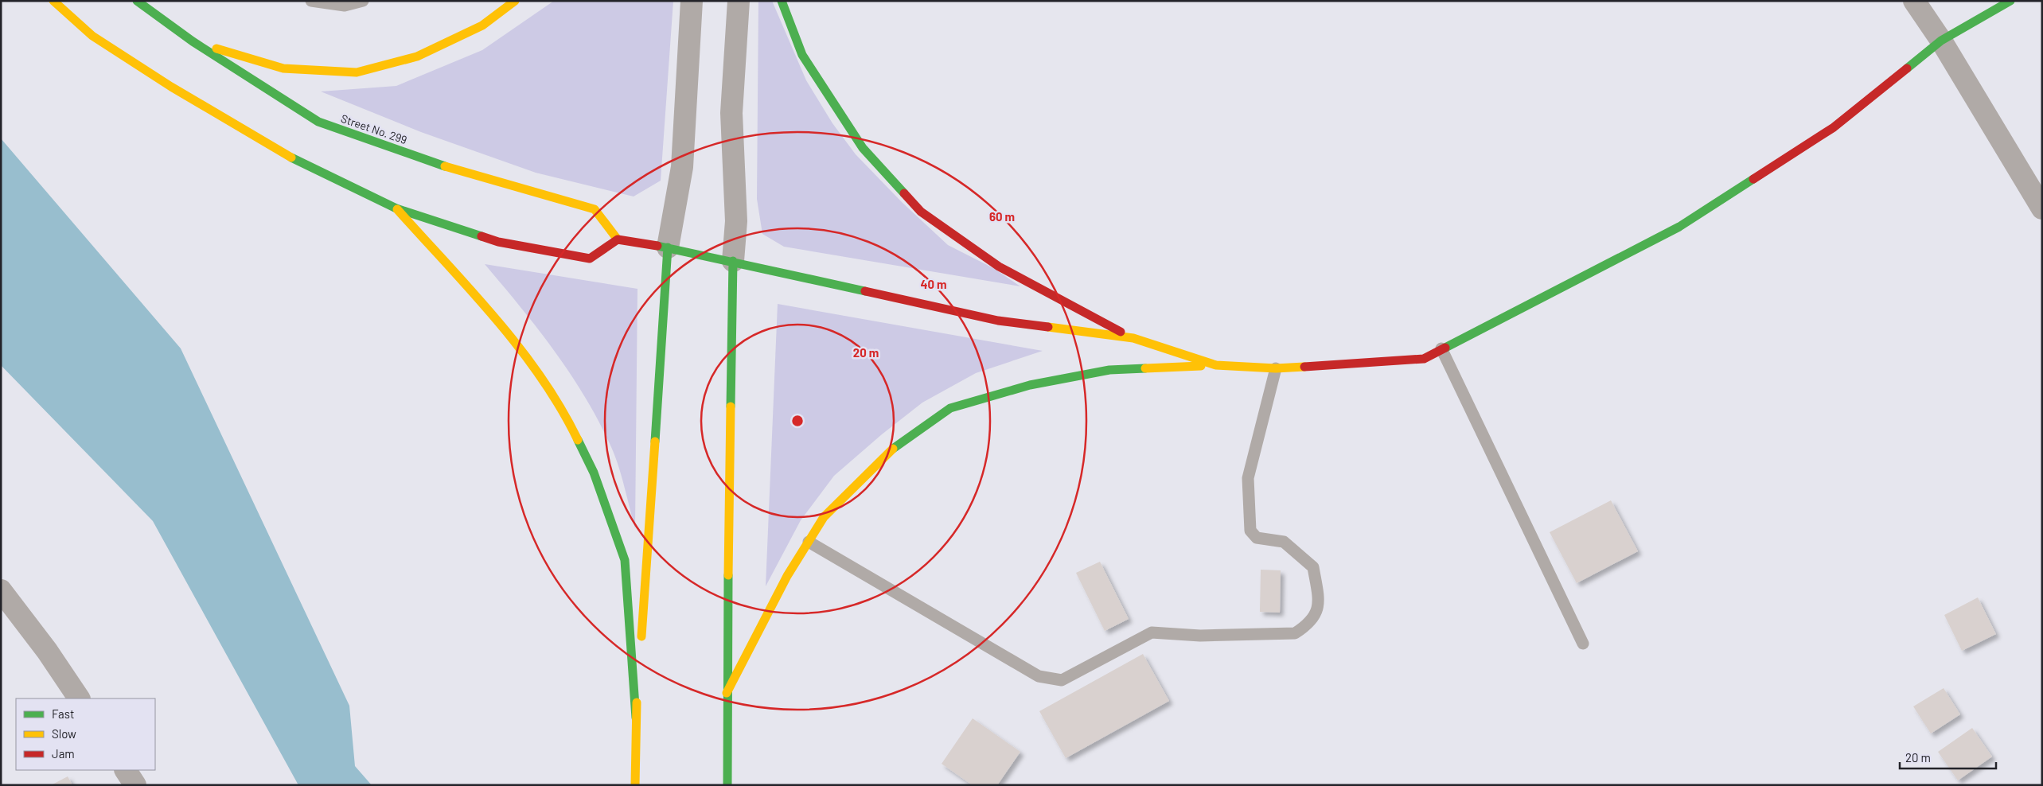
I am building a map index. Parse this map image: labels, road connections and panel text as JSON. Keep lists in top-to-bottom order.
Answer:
{
  "streets": {
    "street": ["Street No. 299"]
  },
  "legend": ["Fast", "Slow", "Jam"],
  "scale_bar": "20 m",
  "rings": ["60 m", "40 m", "20 m"]
}
